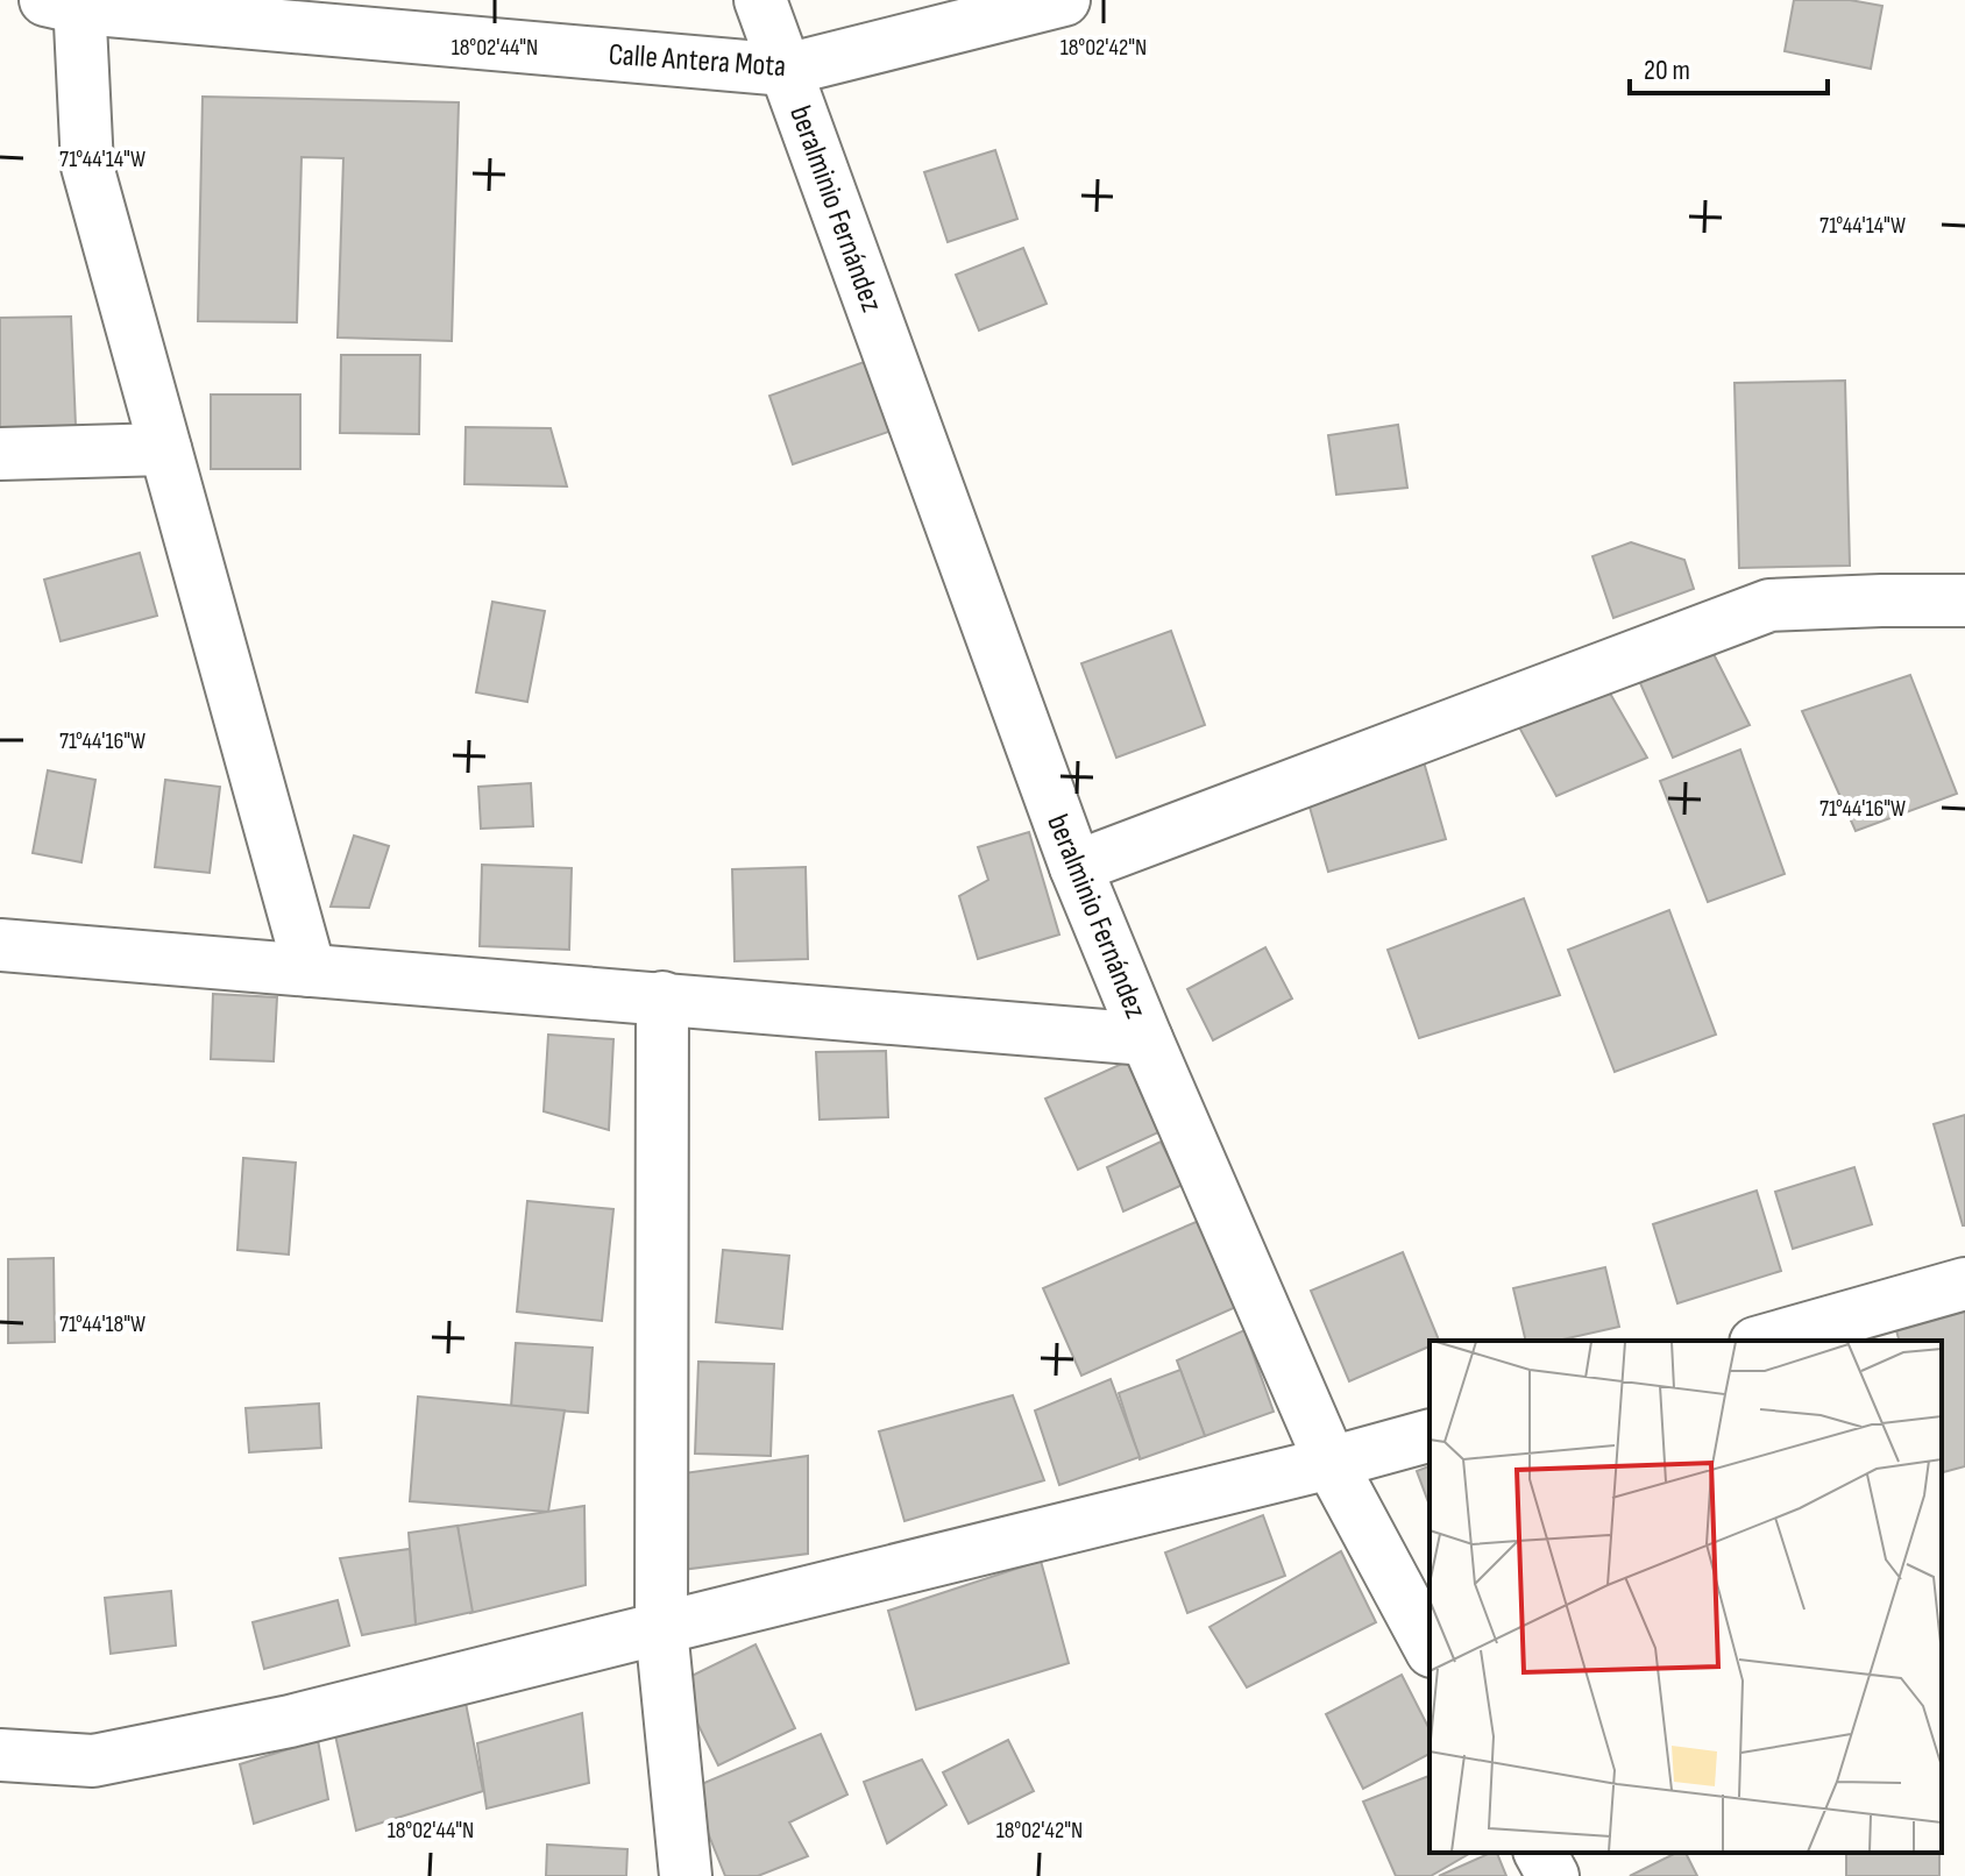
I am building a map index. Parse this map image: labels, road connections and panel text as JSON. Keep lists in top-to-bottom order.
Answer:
{
  "streets": {
    "street": ["Calle Antera Mota", "beralminio Fernández"]
  },
  "crossings": [
    ["Calle Antera Mota", "beralminio Fernández"]
  ],
  "scale_bar": "20 m",
  "coordinates": [
    "18°02'44\"N",
    "18°02'42\"N",
    "71°44'14\"W",
    "71°44'16\"W",
    "71°44'18\"W"
  ]
}
